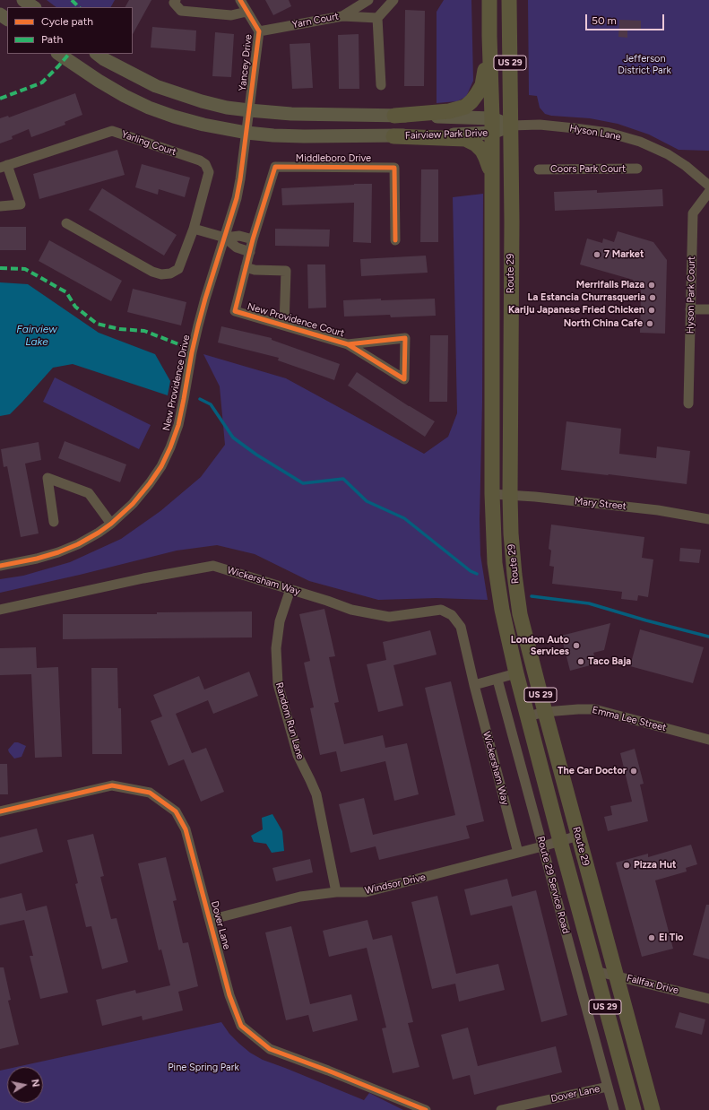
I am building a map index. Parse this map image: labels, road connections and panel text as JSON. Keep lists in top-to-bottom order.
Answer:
{
  "streets": {
    "main road": ["US 29", "Fairview Park Drive", "Route 29"],
    "street": [
      "Yarn Court",
      "Yancey Drive",
      "Hyson Lane",
      "Yarling Court",
      "Middleboro Drive",
      "Coors Park Court",
      "Hyson Park Court",
      "New Providence Court",
      "New Providence Drive",
      "Mary Street",
      "Wickersham Way",
      "Emma Lee Street",
      "Random Run Lane",
      "Windsor Drive",
      "Route 29 Service Road",
      "Dover Lane",
      "Fallfax Drive"
    ]
  },
  "crossings": [
    ["Yarn Court", "Yancey Drive"],
    ["Yancey Drive", "Fairview Park Drive"],
    ["Yancey Drive", "New Providence Drive"],
    ["Hyson Lane", "Fairview Park Drive"],
    ["Hyson Lane", "Route 29"],
    ["Fairview Park Drive", "Route 29"],
    ["Fairview Park Drive", "New Providence Drive"],
    ["Middleboro Drive", "New Providence Court"],
    ["Route 29", "Mary Street"],
    ["Route 29", "Emma Lee Street"],
    ["Route 29", "Windsor Drive"],
    ["Route 29", "Fallfax Drive"],
    ["Wickersham Way", "Random Run Lane"],
    ["Wickersham Way", "Windsor Drive"],
    ["Random Run Lane", "Windsor Drive"],
    ["Windsor Drive", "Route 29 Service Road"],
    ["Windsor Drive", "Dover Lane"],
    ["Route 29 Service Road", "Dover Lane"]
  ],
  "water": ["Fairview Lake"],
  "parks": ["Jefferson District Park", "Pine Spring Park"],
  "places": [
    "7 Market",
    "Merrifalls Plaza",
    "La Estancia Churrasqueria",
    "Kariju Japanese Fried Chicken",
    "North China Cafe",
    "London Auto Services",
    "Taco Baja",
    "The Car Doctor",
    "Pizza Hut",
    "El Tio"
  ],
  "legend": ["Cycle path", "Path"],
  "scale_bar": "50 m",
  "north": "right"
}
